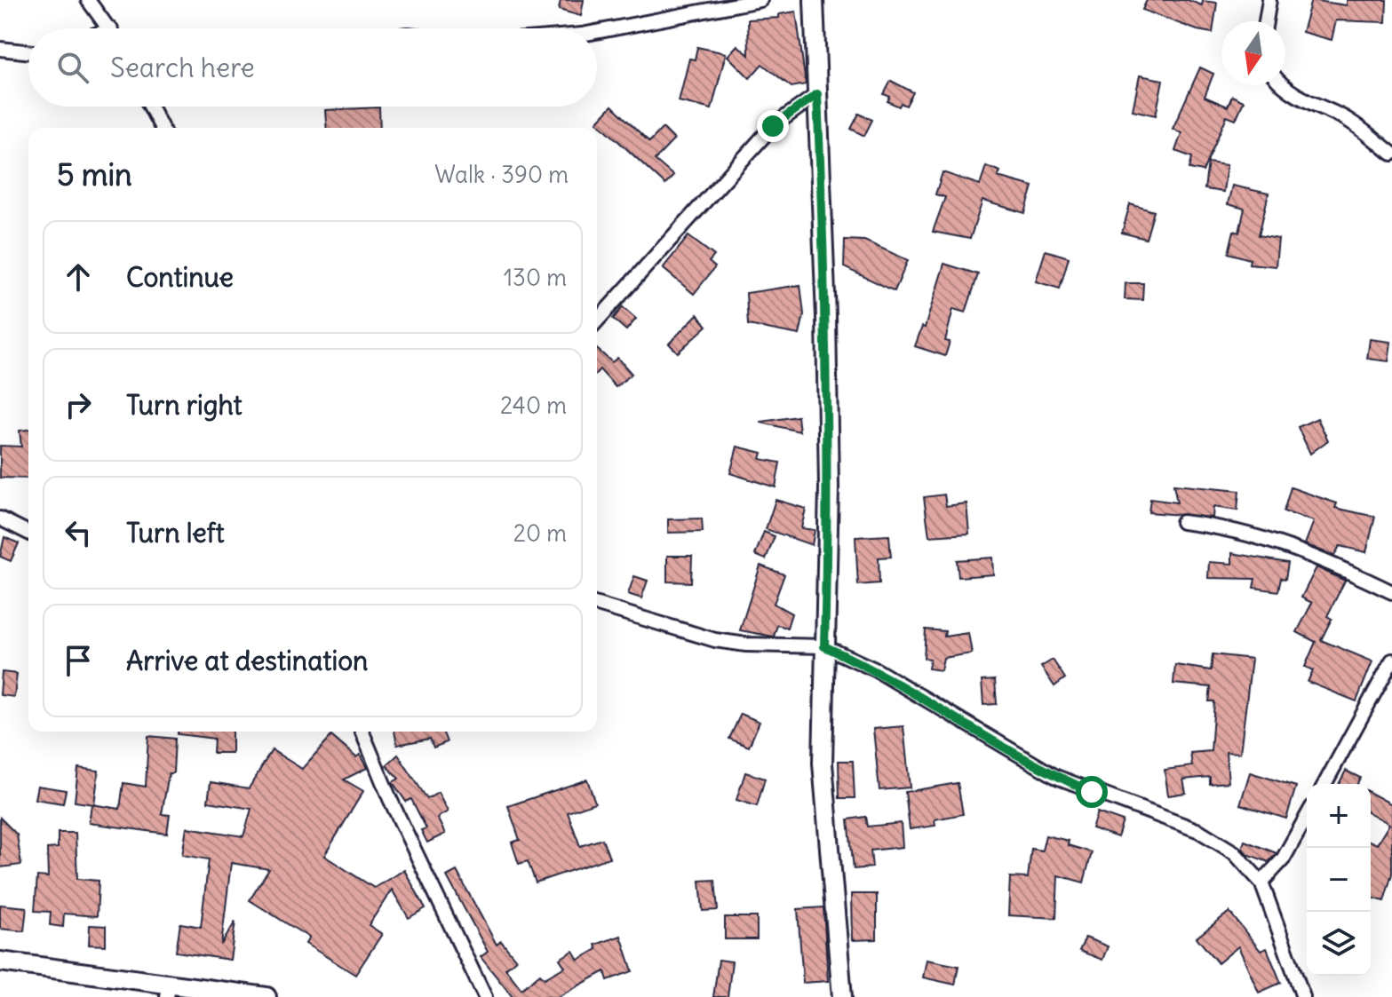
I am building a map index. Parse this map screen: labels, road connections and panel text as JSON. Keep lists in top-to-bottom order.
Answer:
{
  "north": "bottom",
  "page": {
    "search": "Search here",
    "heading": ["5 min", "Walk · 390 m"],
    "list": [
      ["Continue", "130 m"],
      ["Turn right", "240 m"],
      ["Turn left", "20 m"],
      "Arrive at destination"
    ],
    "map_buttons": ["+", "−"]
  }
}
